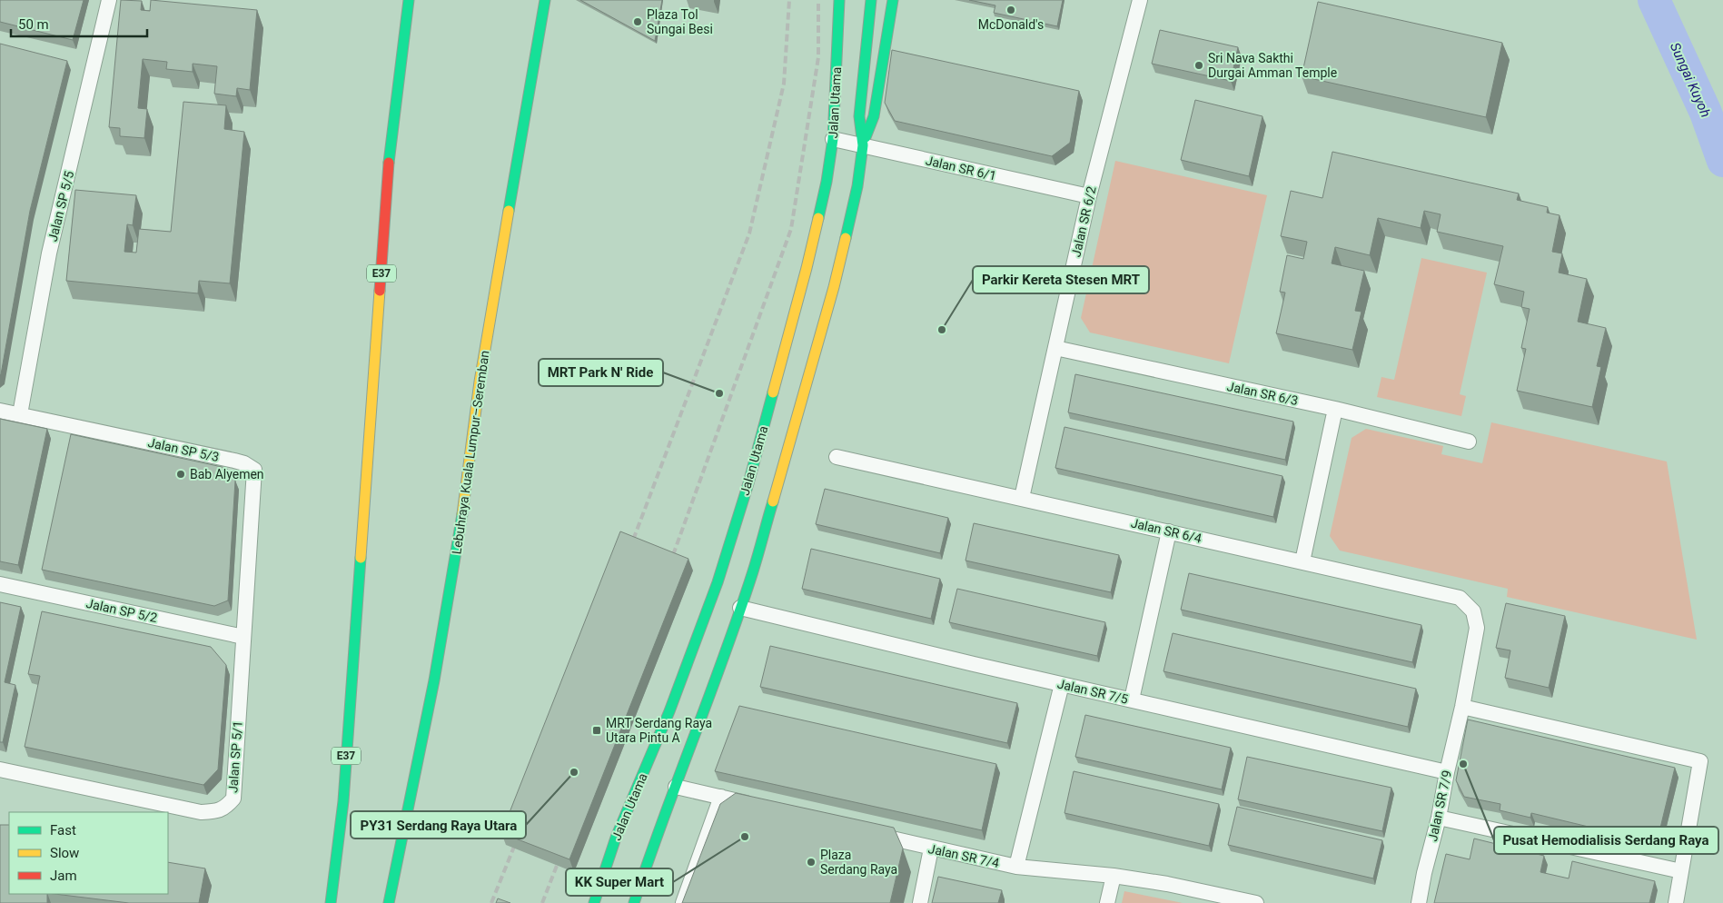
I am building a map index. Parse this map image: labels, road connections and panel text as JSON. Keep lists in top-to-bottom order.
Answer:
{
  "streets": {
    "main road": ["Jalan Utama", "E37", "Lebuhraya Kuala Lumpur–Seremban"],
    "street": [
      "Jalan SR 6/1",
      "Jalan SP 5/5",
      "Jalan SR 6/2",
      "Jalan SR 6/3",
      "Jalan SP 5/3",
      "Jalan SR 6/4",
      "Jalan SP 5/2",
      "Jalan SR 7/5",
      "Jalan SP 5/1",
      "Jalan SR 7/9",
      "Jalan SR 7/4"
    ]
  },
  "crossings": [
    ["Jalan Utama", "Jalan SR 6/1"],
    ["Jalan Utama", "Jalan SR 7/5"],
    ["Jalan SR 6/1", "Jalan SR 6/2"],
    ["Jalan SP 5/5", "Jalan SP 5/3"],
    ["Jalan SR 6/2", "Jalan SR 6/3"],
    ["Jalan SR 6/2", "Jalan SR 6/4"],
    ["Jalan SP 5/3", "Jalan SP 5/2"],
    ["Jalan SP 5/3", "Jalan SP 5/1"],
    ["Jalan SR 6/4", "Jalan SR 7/9"],
    ["Jalan SP 5/2", "Jalan SP 5/1"],
    ["Jalan SR 7/5", "Jalan SR 7/9"]
  ],
  "water": ["Sungai Kuyoh"],
  "places": {
    "other": [
      "McDonald's",
      "Plaza Tol Sungai Besi",
      "Sri Nava Sakthi Durgai Amman Temple",
      "Parkir Kereta Stesen MRT",
      "MRT Park N' Ride",
      "Bab Alyemen",
      "Pusat Hemodialisis Serdang Raya",
      "PY31 Serdang Raya Utara",
      "KK Super Mart",
      "Plaza Serdang Raya"
    ],
    "transit": ["MRT Serdang Raya Utara Pintu A"]
  },
  "legend": ["Fast", "Slow", "Jam"],
  "scale_bar": "50 m"
}
